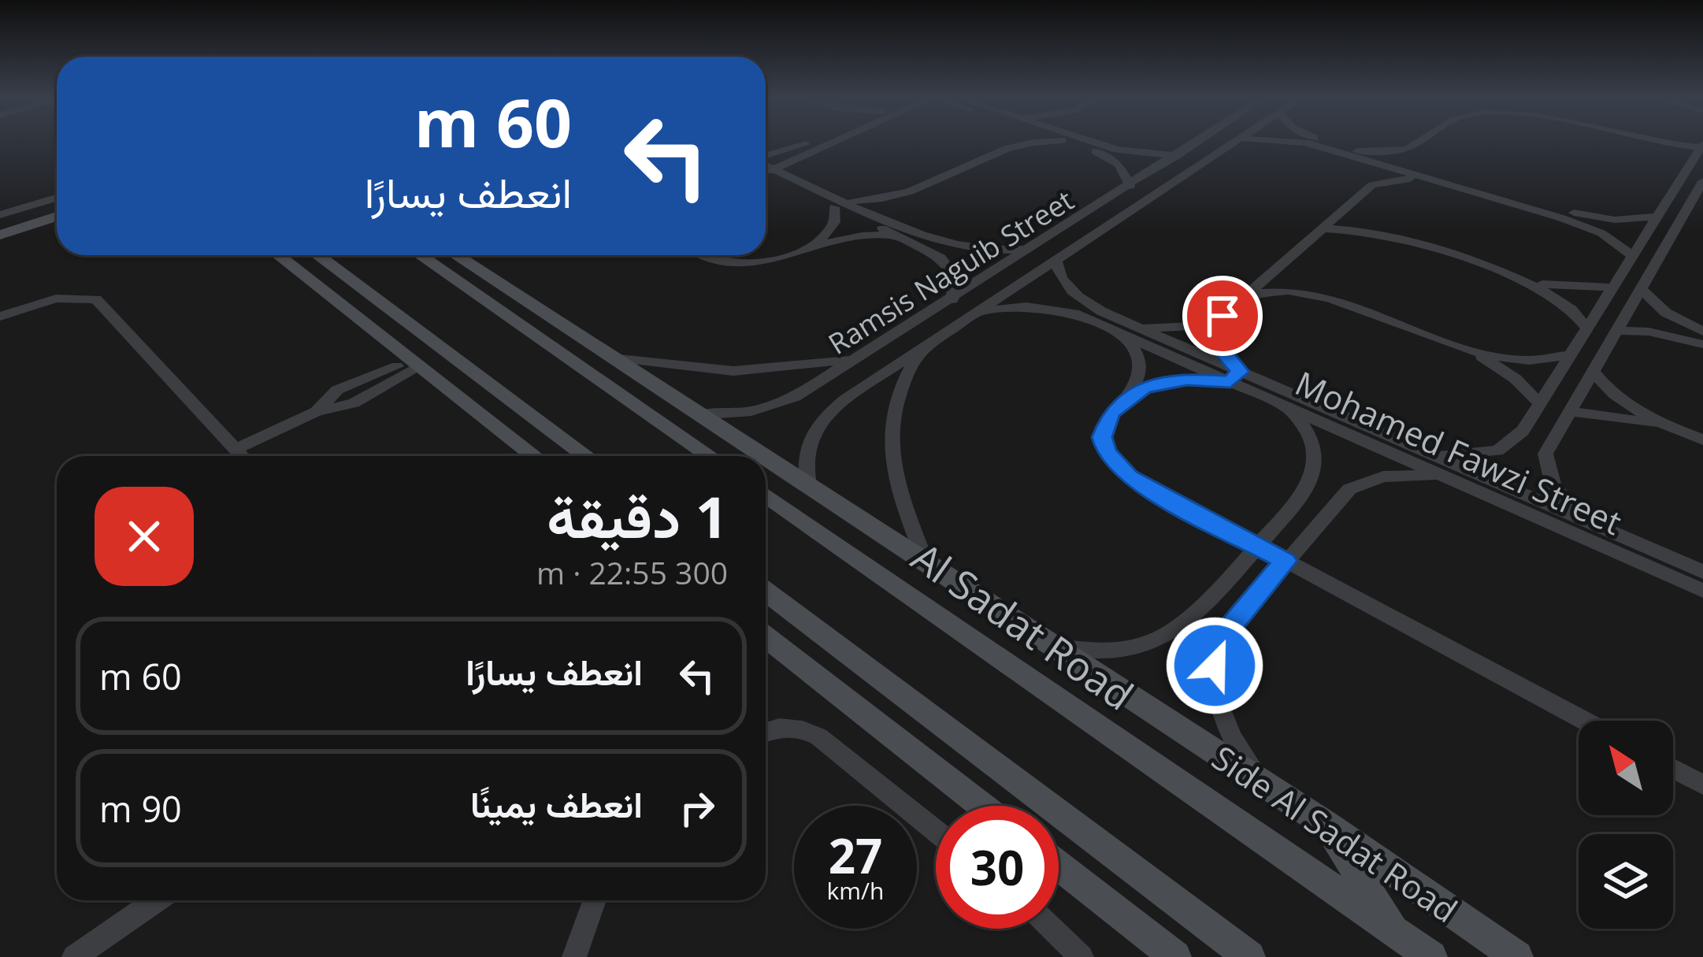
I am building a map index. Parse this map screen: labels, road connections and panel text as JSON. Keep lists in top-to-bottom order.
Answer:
{
  "streets": {
    "main road": ["Al Sadat Road", "Side Al Sadat Road"],
    "street": ["Ramsis Naguib Street", "Mohamed Fawzi Street"]
  },
  "crossings": [
    ["Ramsis Naguib Street", "Mohamed Fawzi Street"],
    ["Ramsis Naguib Street", "Side Al Sadat Road"]
  ],
  "north": "top left",
  "page": {
    "turn": ["60 m", "انعطف يسارًا"],
    "heading": ["1 دقيقة", "300 m · 22:55"],
    "list": [
      {
        "name": "انعطف يسارًا",
        "value": "60 m"
      },
      {
        "name": "انعطف يمينًا",
        "value": "90 m"
      }
    ],
    "speed": "27 km/h",
    "limit": "30"
  }
}
